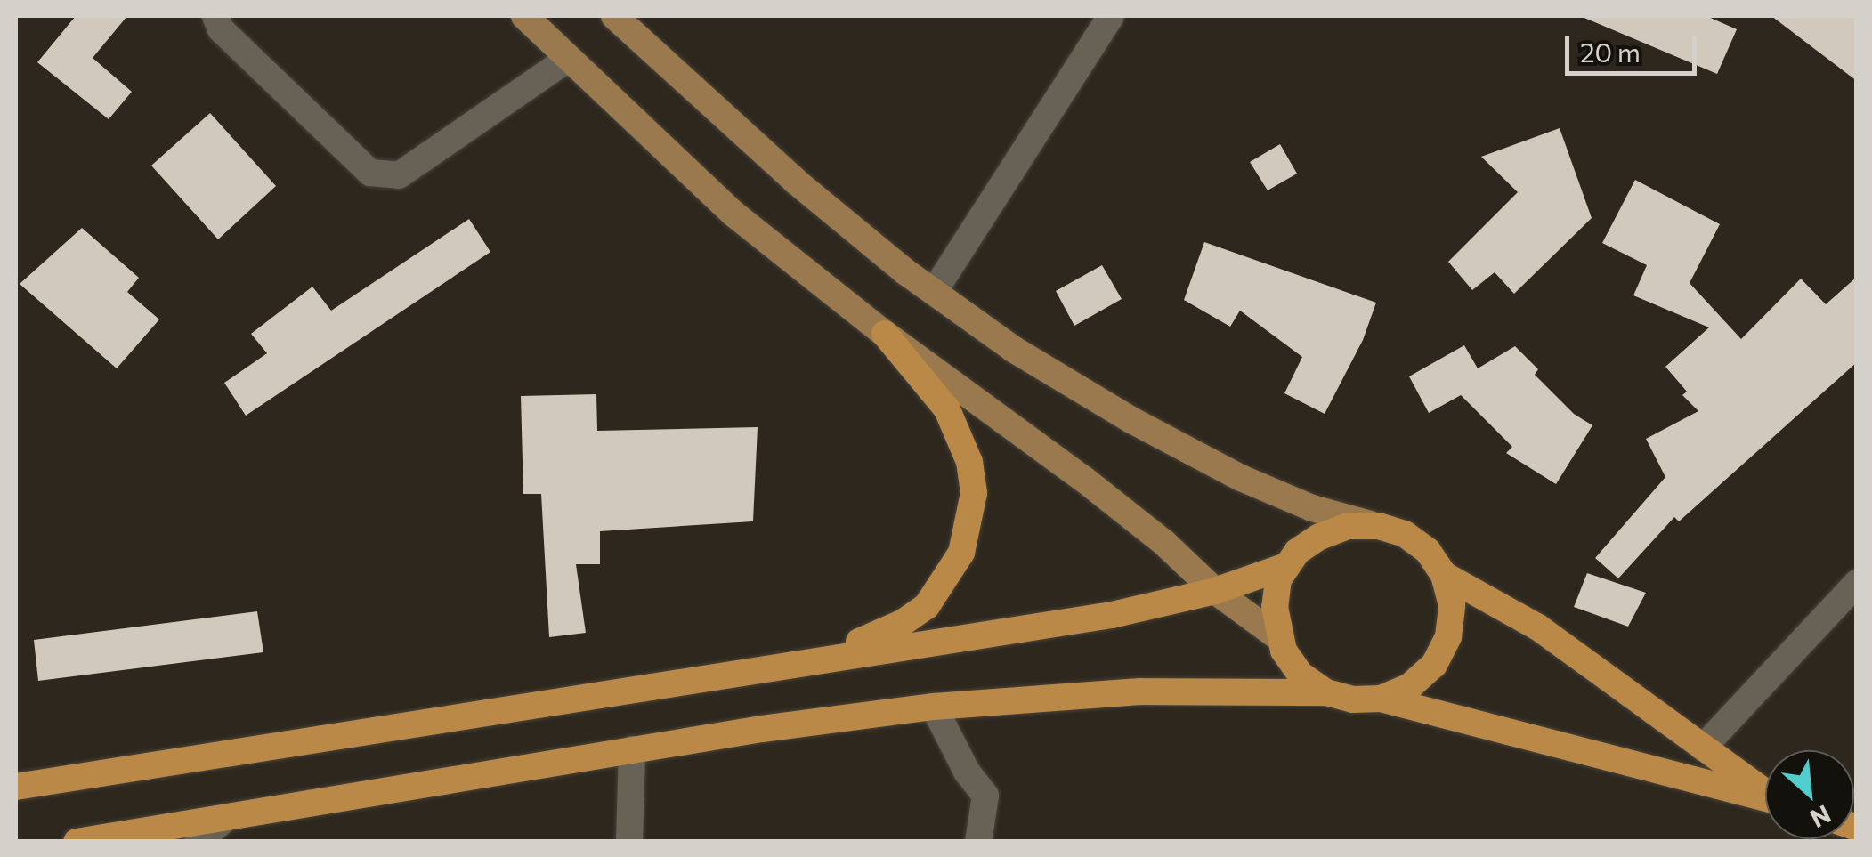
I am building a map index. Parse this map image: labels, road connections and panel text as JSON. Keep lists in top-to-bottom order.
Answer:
{
  "scale_bar": "20 m",
  "north": "bottom right"
}
